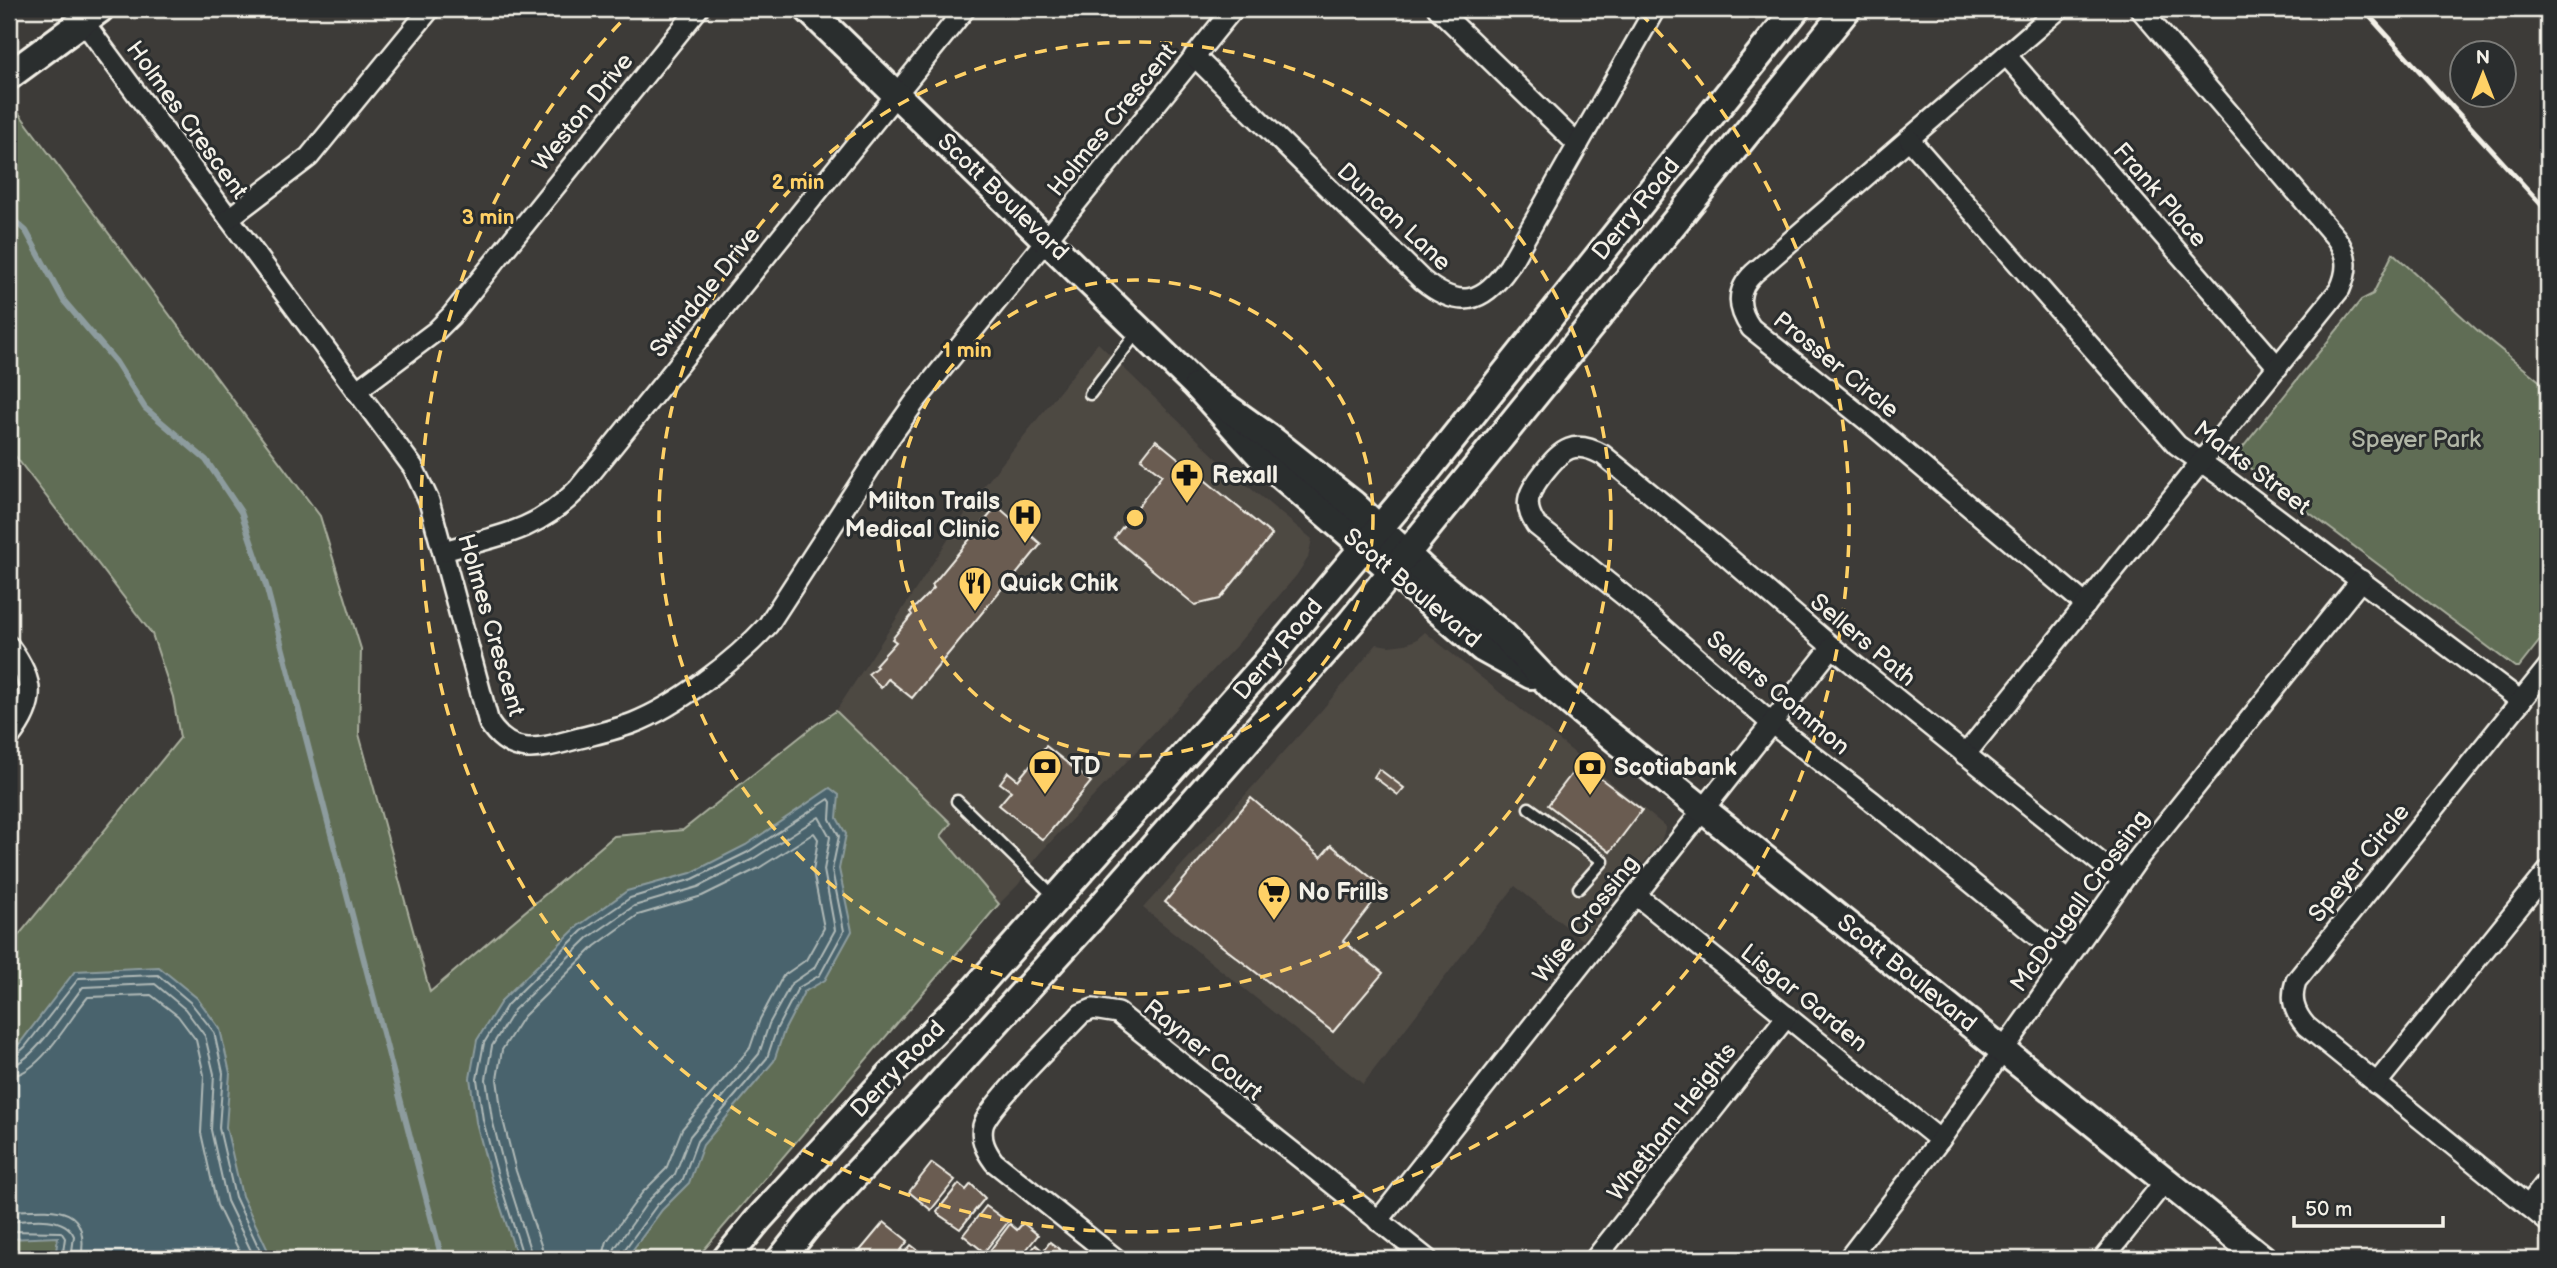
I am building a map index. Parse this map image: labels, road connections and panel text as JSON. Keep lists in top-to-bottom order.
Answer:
{
  "streets": {
    "main road": ["Scott Boulevard", "Derry Road"],
    "street": [
      "Weston Drive",
      "Holmes Crescent",
      "Frank Place",
      "Duncan Lane",
      "Swindale Drive",
      "Prosser Circle",
      "Marks Street",
      "Sellers Path",
      "Sellers Common",
      "Speyer Circle",
      "McDougall Crossing",
      "Wise Crossing",
      "Lisgar Garden",
      "Rayner Court",
      "Whetham Heights"
    ]
  },
  "crossings": [
    ["Weston Drive", "Holmes Crescent"],
    ["Holmes Crescent", "Scott Boulevard"],
    ["Holmes Crescent", "Duncan Lane"],
    ["Holmes Crescent", "Swindale Drive"],
    ["Frank Place", "Prosser Circle"],
    ["Scott Boulevard", "Derry Road"],
    ["Scott Boulevard", "Swindale Drive"],
    ["Scott Boulevard", "McDougall Crossing"],
    ["Scott Boulevard", "Wise Crossing"],
    ["Prosser Circle", "Marks Street"],
    ["Marks Street", "Speyer Circle"],
    ["Marks Street", "McDougall Crossing"],
    ["Sellers Path", "Sellers Common"],
    ["Sellers Path", "McDougall Crossing"],
    ["Sellers Path", "Wise Crossing"],
    ["Sellers Common", "McDougall Crossing"],
    ["Sellers Common", "Wise Crossing"],
    ["McDougall Crossing", "Lisgar Garden"],
    ["Wise Crossing", "Lisgar Garden"],
    ["Wise Crossing", "Rayner Court"],
    ["Lisgar Garden", "Whetham Heights"]
  ],
  "parks": ["Speyer Park"],
  "places": {
    "pharmacy": ["Rexall"],
    "hospital": ["Milton Trails Medical Clinic"],
    "restaurant": ["Quick Chik"],
    "bank": ["TD", "Scotiabank"],
    "supermarket": ["No Frills"]
  },
  "scale_bar": "50 m",
  "north": "top",
  "rings": ["2 min", "3 min", "1 min"]
}
